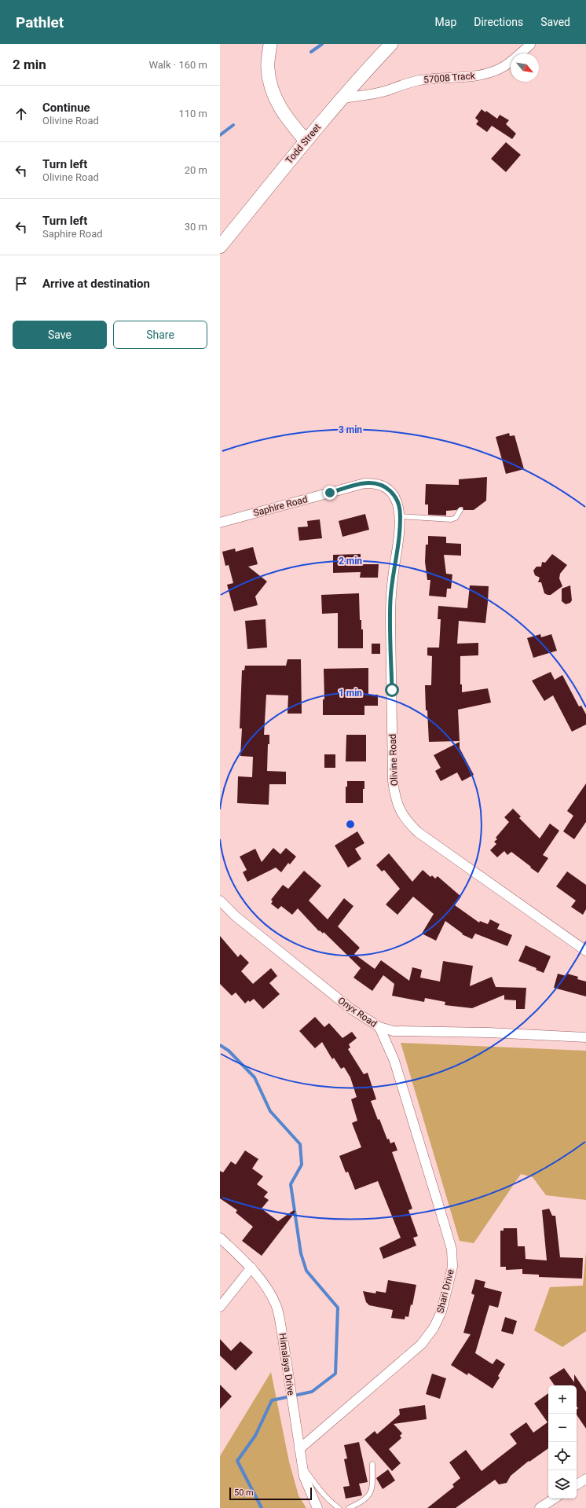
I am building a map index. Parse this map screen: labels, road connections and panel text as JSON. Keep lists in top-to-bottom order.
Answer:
{
  "streets": {
    "street": [
      "57008 Track",
      "Todd Street",
      "Saphire Road",
      "Olivine Road",
      "Onyx Road",
      "Shari Drive",
      "Himalaya Drive"
    ]
  },
  "crossings": [
    ["57008 Track", "Todd Street"],
    ["Saphire Road", "Olivine Road"],
    ["Onyx Road", "Shari Drive"],
    ["Shari Drive", "Himalaya Drive"]
  ],
  "scale_bar": "50 m",
  "north": "bottom right",
  "page": {
    "header": "Pathlet",
    "nav": ["Map", "Directions", "Saved"],
    "heading": ["2 min", "Walk · 160 m"],
    "list": [
      ["Continue", "Olivine Road", "110 m"],
      ["Turn left", "Olivine Road", "20 m"],
      ["Turn left", "Saphire Road", "30 m"],
      "Arrive at destination"
    ],
    "buttons": ["Save", "Share"],
    "map_buttons": ["+", "−"],
    "scale": "50 m"
  },
  "rings": ["3 min", "2 min", "1 min"]
}
